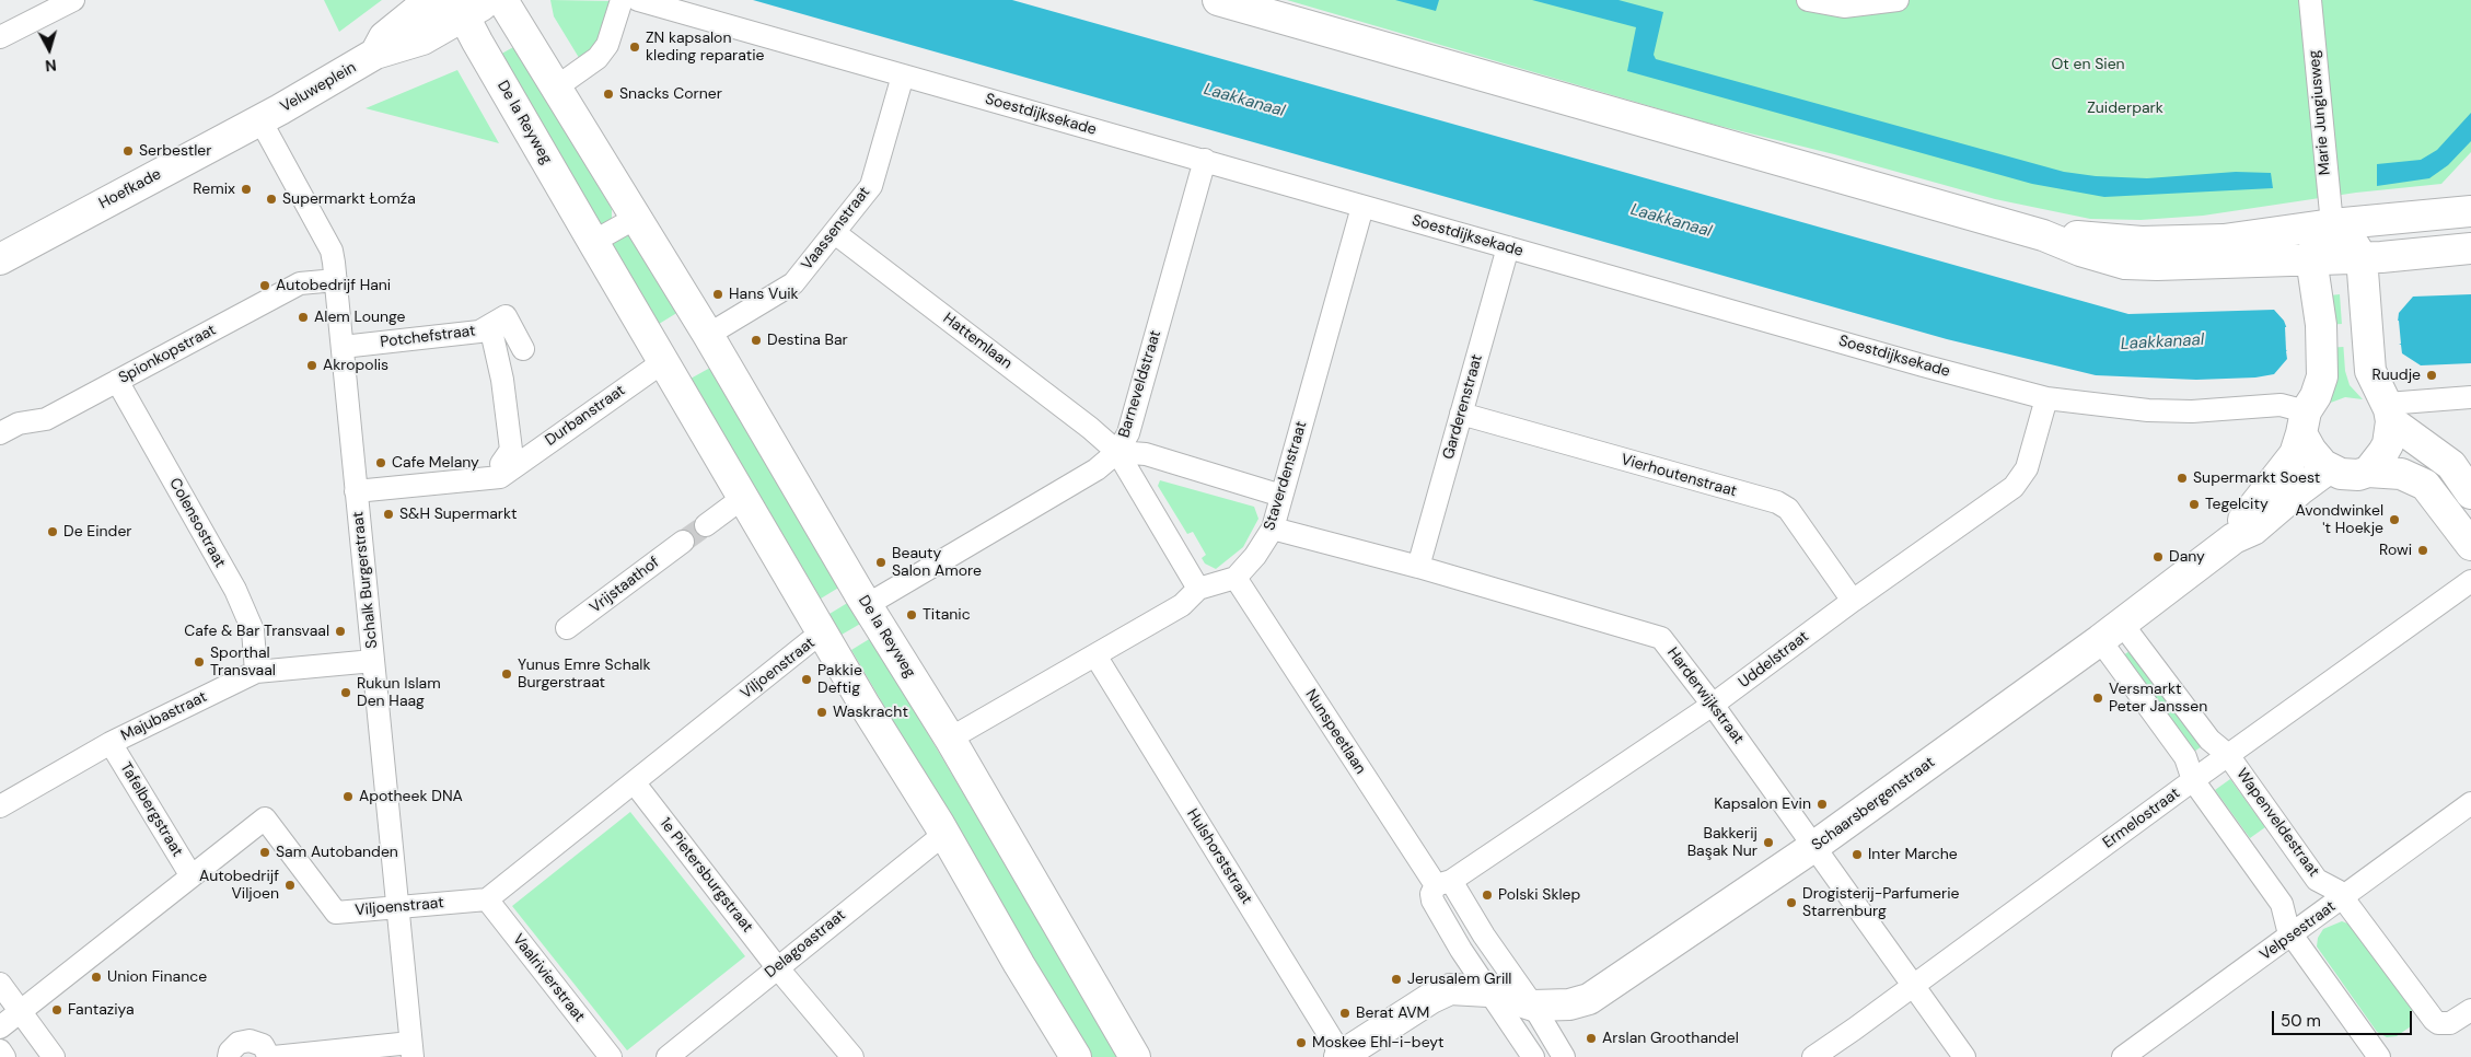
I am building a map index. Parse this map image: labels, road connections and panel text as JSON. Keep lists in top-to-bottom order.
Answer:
{
  "streets": {
    "street": [
      "Veluweplein",
      "Marie Jungiusweg",
      "Soestdijksekade",
      "De la Reyweg",
      "Hoefkade",
      "Vaassenstraat",
      "Potchefstraat",
      "Hattemlaan",
      "Spionkopstraat",
      "Barneveldstraat",
      "Garderenstraat",
      "Durbanstraat",
      "Staverdenstraat",
      "Vierhoutenstraat",
      "Colensostraat",
      "Schalk Burgerstraat",
      "Vrijstaathof",
      "Uddelstraat",
      "Viljoenstraat",
      "Harderwijkstraat",
      "Majubastraat",
      "Nunspeetlaan",
      "Schaarsbergenstraat",
      "Tafelbergstraat",
      "Ermelostraat",
      "Wapenveldestraat",
      "Hulshorststraat",
      "1e Pietersburgstraat",
      "Velpsestraat",
      "Delagoastraat",
      "Vaalrivierstraat"
    ]
  },
  "crossings": [
    ["Veluweplein", "De la Reyweg"],
    ["Veluweplein", "Hoefkade"],
    ["Veluweplein", "Schalk Burgerstraat"],
    ["Soestdijksekade", "Vaassenstraat"],
    ["Soestdijksekade", "Barneveldstraat"],
    ["Soestdijksekade", "Garderenstraat"],
    ["Soestdijksekade", "Staverdenstraat"],
    ["Soestdijksekade", "Uddelstraat"],
    ["Soestdijksekade", "Schaarsbergenstraat"],
    ["De la Reyweg", "Vaassenstraat"],
    ["De la Reyweg", "Barneveldstraat"],
    ["De la Reyweg", "Durbanstraat"],
    ["De la Reyweg", "Viljoenstraat"],
    ["De la Reyweg", "Delagoastraat"],
    ["Hoefkade", "Schalk Burgerstraat"],
    ["Vaassenstraat", "Hattemlaan"],
    ["Potchefstraat", "Schalk Burgerstraat"],
    ["Hattemlaan", "Barneveldstraat"],
    ["Spionkopstraat", "Colensostraat"],
    ["Spionkopstraat", "Schalk Burgerstraat"],
    ["Garderenstraat", "Vierhoutenstraat"],
    ["Garderenstraat", "Harderwijkstraat"],
    ["Durbanstraat", "Schalk Burgerstraat"],
    ["Staverdenstraat", "Harderwijkstraat"],
    ["Staverdenstraat", "Nunspeetlaan"],
    ["Vierhoutenstraat", "Uddelstraat"],
    ["Colensostraat", "Majubastraat"],
    ["Schalk Burgerstraat", "Viljoenstraat"],
    ["Schalk Burgerstraat", "Majubastraat"],
    ["Uddelstraat", "Harderwijkstraat"],
    ["Uddelstraat", "Nunspeetlaan"],
    ["Viljoenstraat", "Tafelbergstraat"],
    ["Viljoenstraat", "1e Pietersburgstraat"],
    ["Viljoenstraat", "Vaalrivierstraat"],
    ["Harderwijkstraat", "Schaarsbergenstraat"],
    ["Harderwijkstraat", "Ermelostraat"],
    ["Majubastraat", "Tafelbergstraat"],
    ["Nunspeetlaan", "Schaarsbergenstraat"],
    ["Schaarsbergenstraat", "Wapenveldestraat"],
    ["Schaarsbergenstraat", "Hulshorststraat"],
    ["Ermelostraat", "Wapenveldestraat"],
    ["Wapenveldestraat", "Velpsestraat"],
    ["1e Pietersburgstraat", "Delagoastraat"]
  ],
  "water": ["Laakkanaal"],
  "parks": ["Ot en Sien", "Zuiderpark"],
  "places": [
    "ZN kapsalon kleding reparatie",
    "Snacks Corner",
    "Serbestler",
    "Remix",
    "Supermarkt Łomźa",
    "Autobedrijf Hani",
    "Hans Vuik",
    "Alem Lounge",
    "Destina Bar",
    "Akropolis",
    "Ruudje",
    "Cafe Melany",
    "Supermarkt Soest",
    "Tegelcity",
    "S&H Supermarkt",
    "Avondwinkel 't Hoekje",
    "De Einder",
    "Rowi",
    "Dany",
    "Beauty Salon Amore",
    "Titanic",
    "Cafe & Bar Transvaal",
    "Sporthal Transvaal",
    "Yunus Emre Schalk Burgerstraat",
    "Pakkie Deftig",
    "Rukun Islam Den Haag",
    "Versmarkt Peter Janssen",
    "Waskracht",
    "Apotheek DNA",
    "Kapsalon Evin",
    "Bakkerij Başak Nur",
    "Sam Autobanden",
    "Inter Marche",
    "Autobedrijf Viljoen",
    "Polski Sklep",
    "Drogisterij-Parfumerie Starrenburg",
    "Union Finance",
    "Jerusalem Grill",
    "Fantaziya",
    "Berat AVM",
    "Arslan Groothandel",
    "Moskee Ehl-i-beyt"
  ],
  "scale_bar": "50 m",
  "north": "bottom"
}
